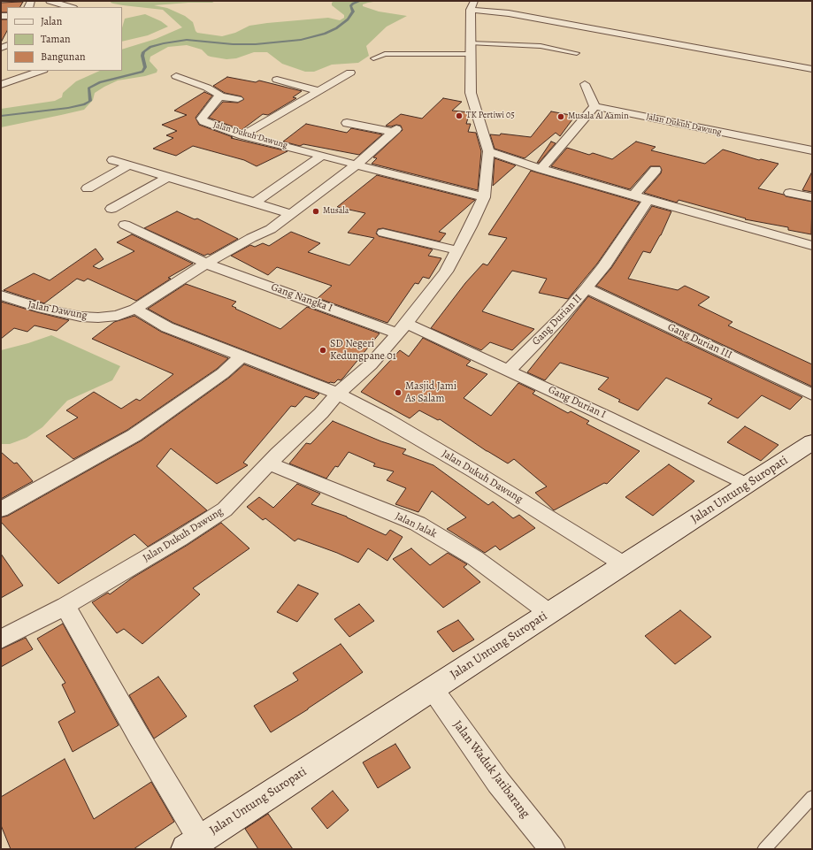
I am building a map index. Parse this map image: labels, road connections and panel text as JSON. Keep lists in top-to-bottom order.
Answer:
{
  "streets": {
    "main road": ["Jalan Untung Suropati"],
    "street": [
      "Jalan Dukuh Dawung",
      "Gang Nangka I",
      "Jalan Dawung",
      "Gang Durian II",
      "Gang Durian III",
      "Gang Durian I",
      "Jalan Jalak",
      "Jalan Waduk Jatibarang"
    ]
  },
  "crossings": [
    ["Jalan Dukuh Dawung", "Gang Nangka I"],
    ["Jalan Dukuh Dawung", "Jalan Dawung"],
    ["Jalan Dukuh Dawung", "Gang Durian I"],
    ["Jalan Dukuh Dawung", "Jalan Untung Suropati"],
    ["Jalan Dukuh Dawung", "Jalan Jalak"],
    ["Gang Nangka I", "Gang Durian I"],
    ["Gang Durian II", "Gang Durian III"],
    ["Gang Durian II", "Gang Durian I"],
    ["Gang Durian I", "Jalan Untung Suropati"],
    ["Jalan Untung Suropati", "Jalan Jalak"],
    ["Jalan Untung Suropati", "Jalan Waduk Jatibarang"]
  ],
  "places": [
    "TK Pertiwi 05",
    "Musala Al Aamin",
    "Musala",
    "SD Negeri Kedungpane 01",
    "Masjid Jami As Salam"
  ],
  "legend": ["Jalan", "Taman", "Bangunan"]
}
